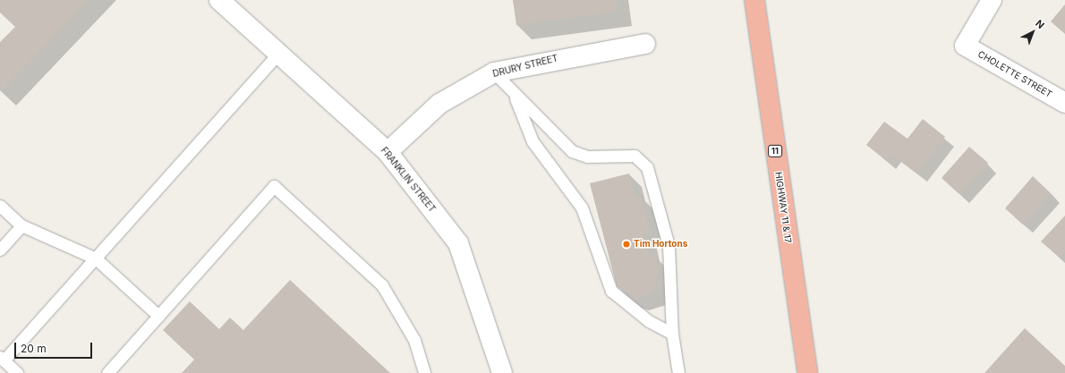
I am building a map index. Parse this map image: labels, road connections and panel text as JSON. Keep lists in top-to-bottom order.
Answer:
{
  "streets": {
    "highway": ["11", "HIGHWAY 11 & 17"],
    "street": ["DRURY STREET", "CHOLETTE STREET", "FRANKLIN STREET"]
  },
  "crossings": [
    ["DRURY STREET", "FRANKLIN STREET"]
  ],
  "places": ["Tim Hortons"],
  "scale_bar": "20 m",
  "north": "top right"
}
